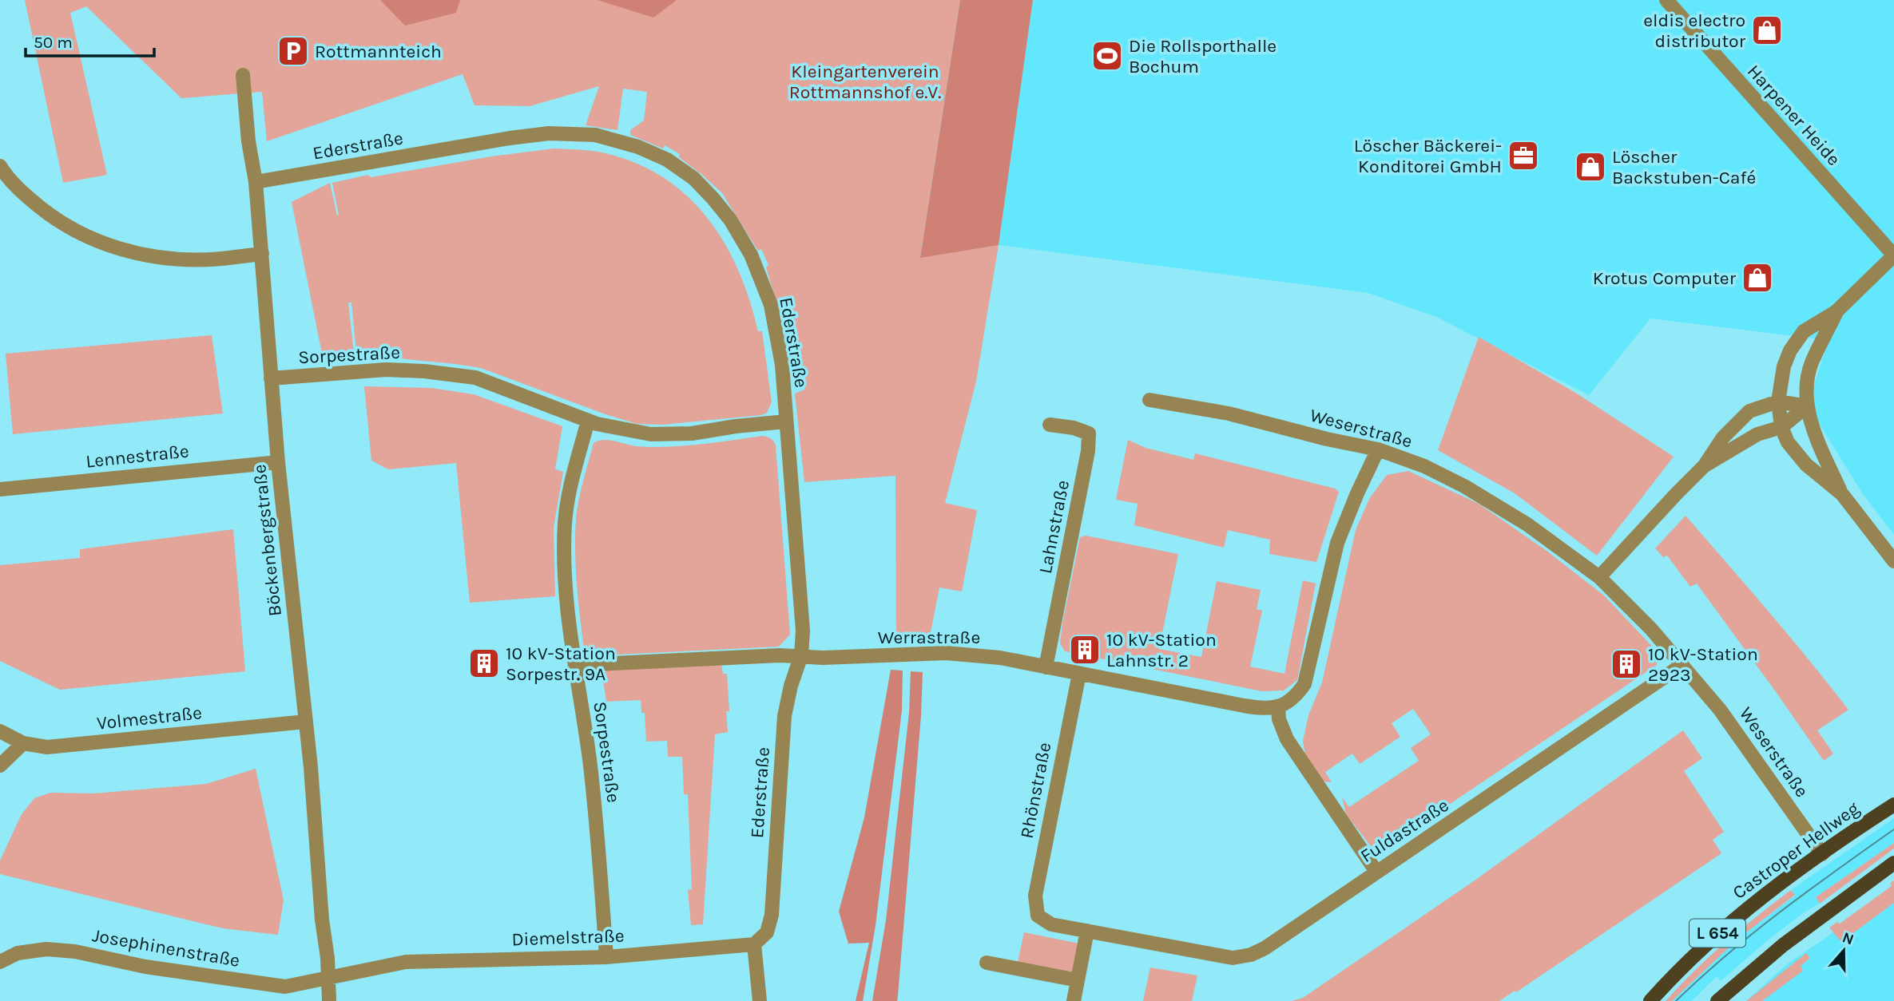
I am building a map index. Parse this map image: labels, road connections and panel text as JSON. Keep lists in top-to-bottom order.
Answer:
{
  "streets": {
    "main road": ["Castroper Hellweg", "L 654"],
    "street": [
      "Harpener Heide",
      "Ederstraße",
      "Sorpestraße",
      "Weserstraße",
      "Lennestraße",
      "Lahnstraße",
      "Böckenbergstraße",
      "Werrastraße",
      "Volmestraße",
      "Rhönstraße",
      "Fuldastraße",
      "Diemelstraße",
      "Josephinenstraße"
    ]
  },
  "crossings": [
    ["Ederstraße", "Sorpestraße"],
    ["Ederstraße", "Böckenbergstraße"],
    ["Ederstraße", "Werrastraße"],
    ["Ederstraße", "Diemelstraße"],
    ["Sorpestraße", "Böckenbergstraße"],
    ["Sorpestraße", "Werrastraße"],
    ["Sorpestraße", "Diemelstraße"],
    ["Weserstraße", "Fuldastraße"],
    ["Weserstraße", "Castroper Hellweg"],
    ["Lennestraße", "Böckenbergstraße"],
    ["Lahnstraße", "Werrastraße"],
    ["Böckenbergstraße", "Volmestraße"],
    ["Böckenbergstraße", "Diemelstraße"],
    ["Böckenbergstraße", "Josephinenstraße"],
    ["Werrastraße", "Rhönstraße"],
    ["Rhönstraße", "Fuldastraße"],
    ["Diemelstraße", "Josephinenstraße"]
  ],
  "parks": ["Kleingartenverein Rottmannshof e.V."],
  "places": {
    "shop": ["eldis electro distributor", "Löscher Backstuben-Café", "Krotus Computer"],
    "parking": ["Rottmannteich"],
    "sports": ["Die Rollsporthalle Bochum"],
    "office": ["Löscher Bäckerei- Konditorei GmbH"],
    "building": ["10 kV-Station Lahnstr. 2", "10 kV-Station Sorpestr. 9A", "10 kV-Station 2923"]
  },
  "scale_bar": "50 m",
  "north": "top"
}
